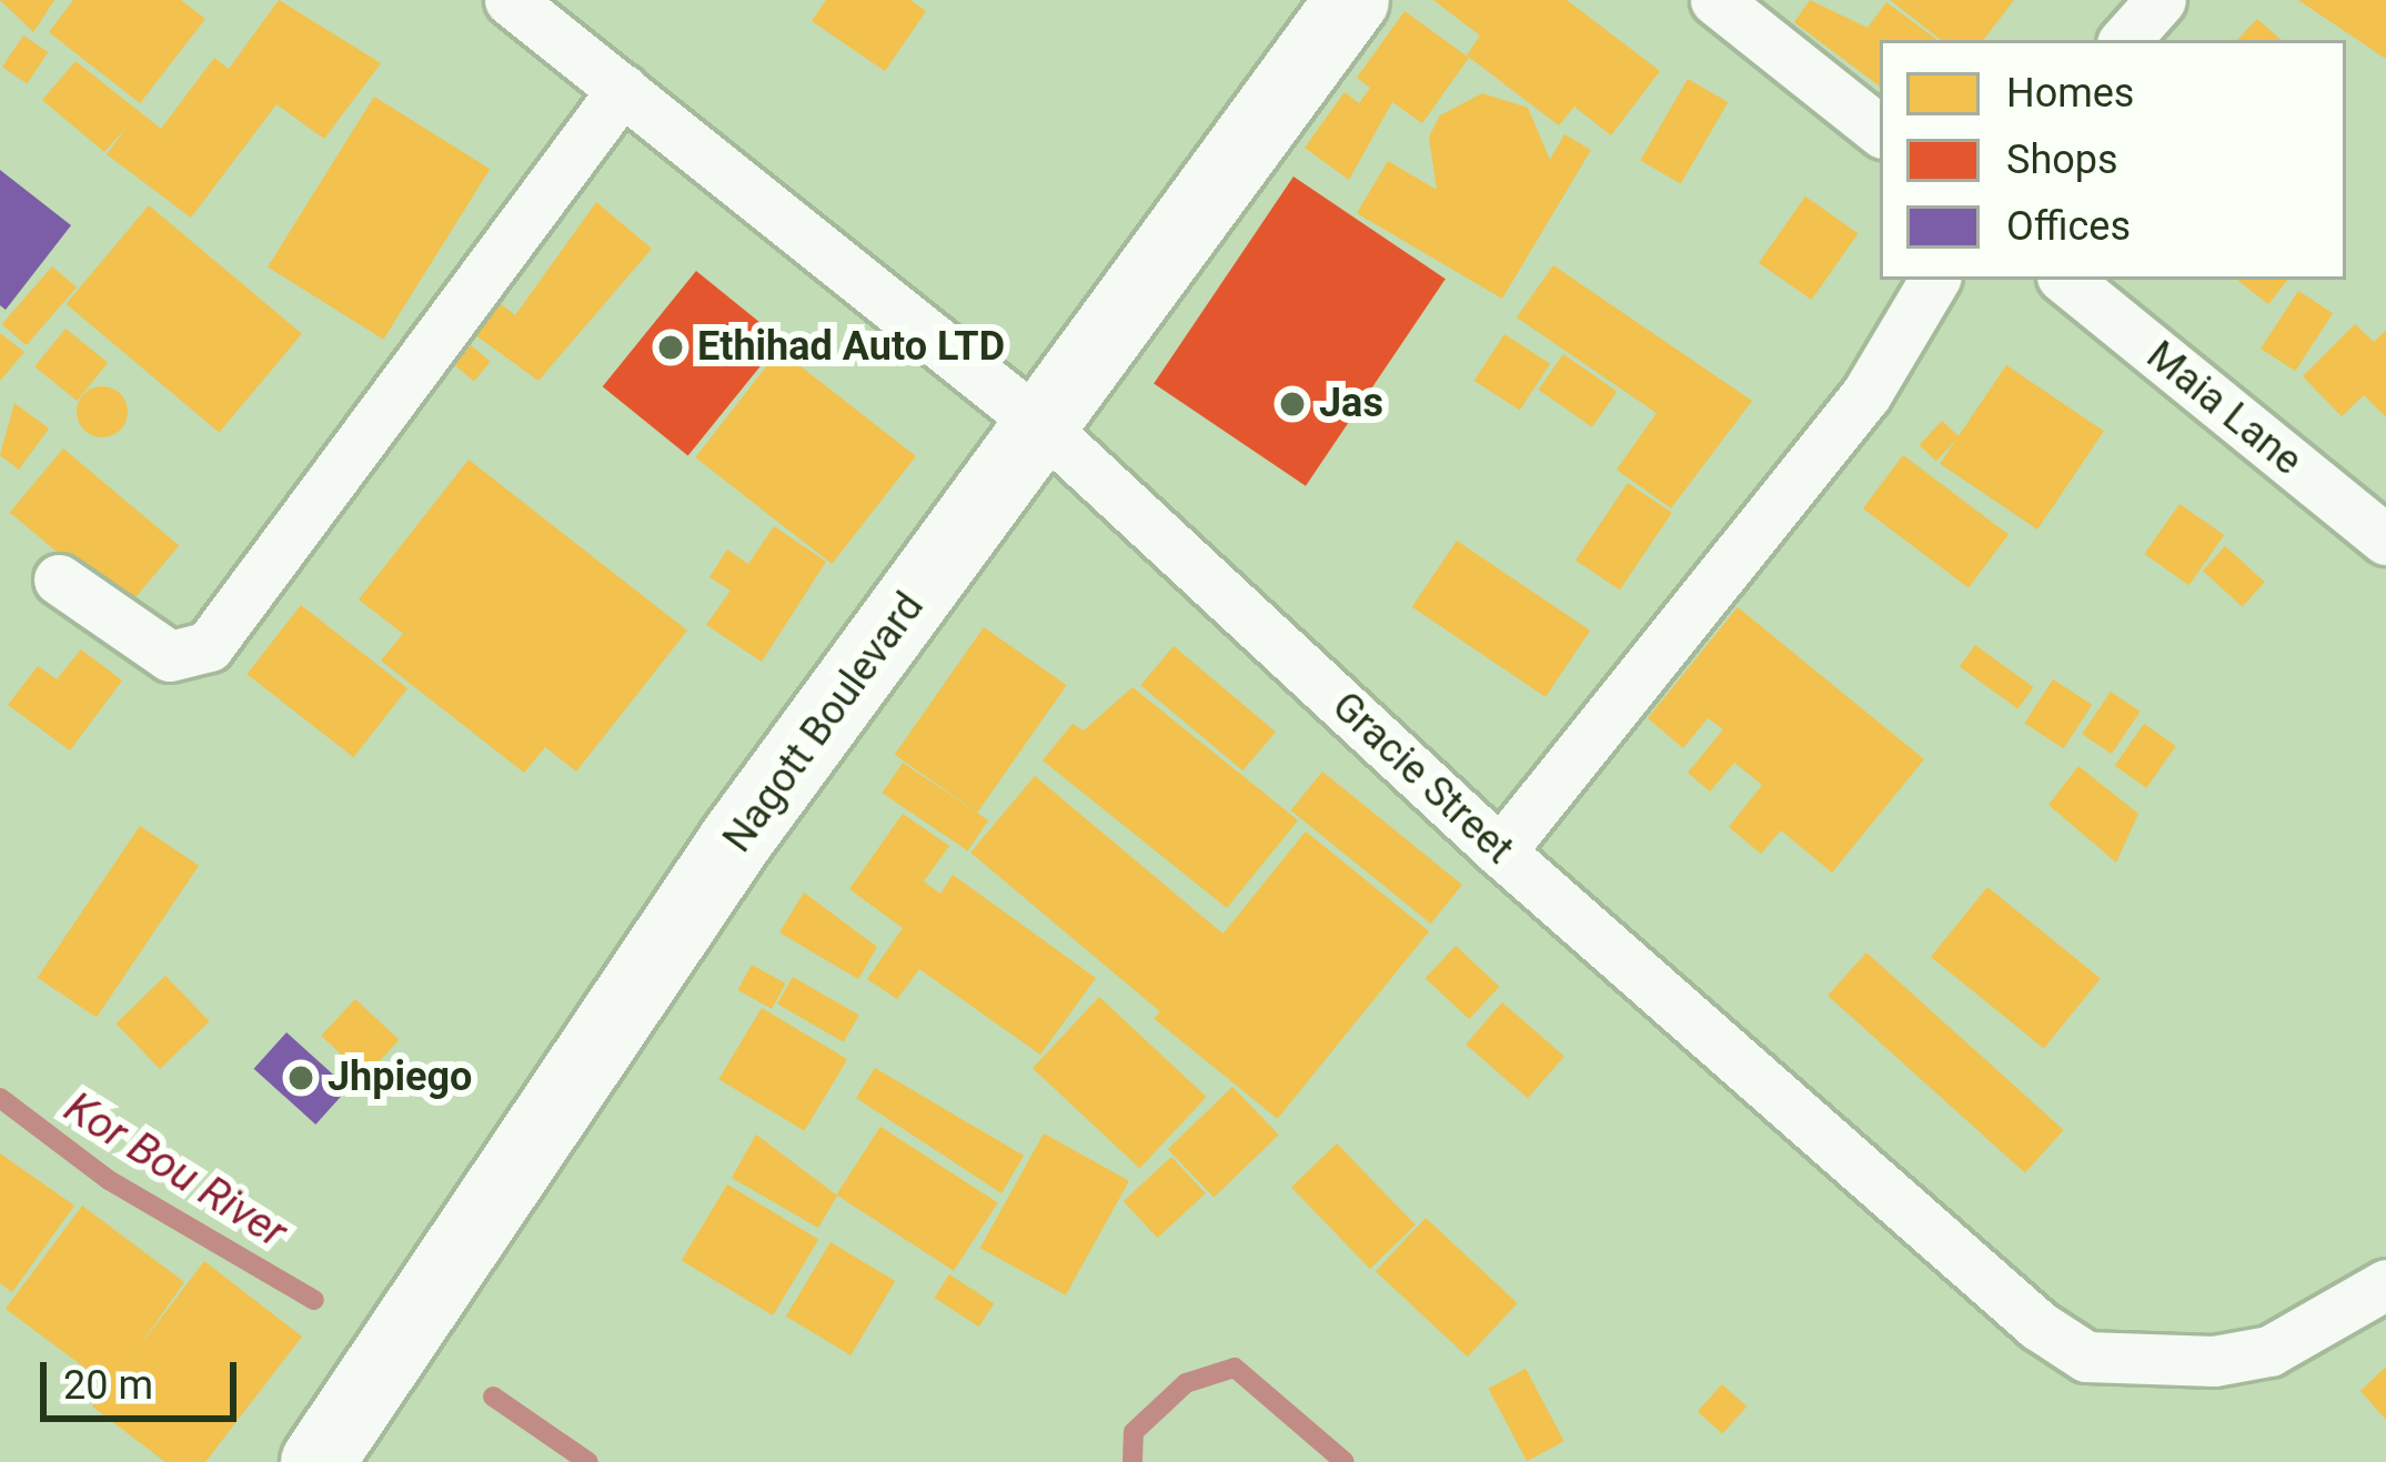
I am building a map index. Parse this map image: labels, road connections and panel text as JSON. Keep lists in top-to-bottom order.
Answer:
{
  "streets": {
    "street": ["Maia Lane", "Nagott Boulevard", "Gracie Street"]
  },
  "crossings": [
    ["Nagott Boulevard", "Gracie Street"]
  ],
  "water": ["Kor Bou River"],
  "places": ["Ethihad Auto LTD", "Jas", "Jhpiego"],
  "legend": ["Homes", "Shops", "Offices"],
  "scale_bar": "20 m"
}
